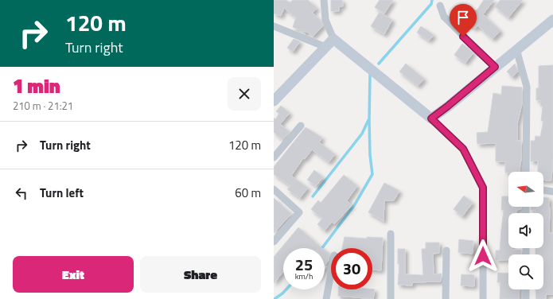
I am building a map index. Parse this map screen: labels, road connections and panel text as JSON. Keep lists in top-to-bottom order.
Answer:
{
  "north": "left",
  "page": {
    "turn": ["120 m", "Turn right"],
    "heading": ["1 min", "210 m · 21:21"],
    "list": [
      {
        "name": "Turn right",
        "value": "120 m"
      },
      {
        "name": "Turn left",
        "value": "60 m"
      }
    ],
    "speed": "25 km/h",
    "limit": "30",
    "buttons": ["Exit", "Share"]
  }
}
